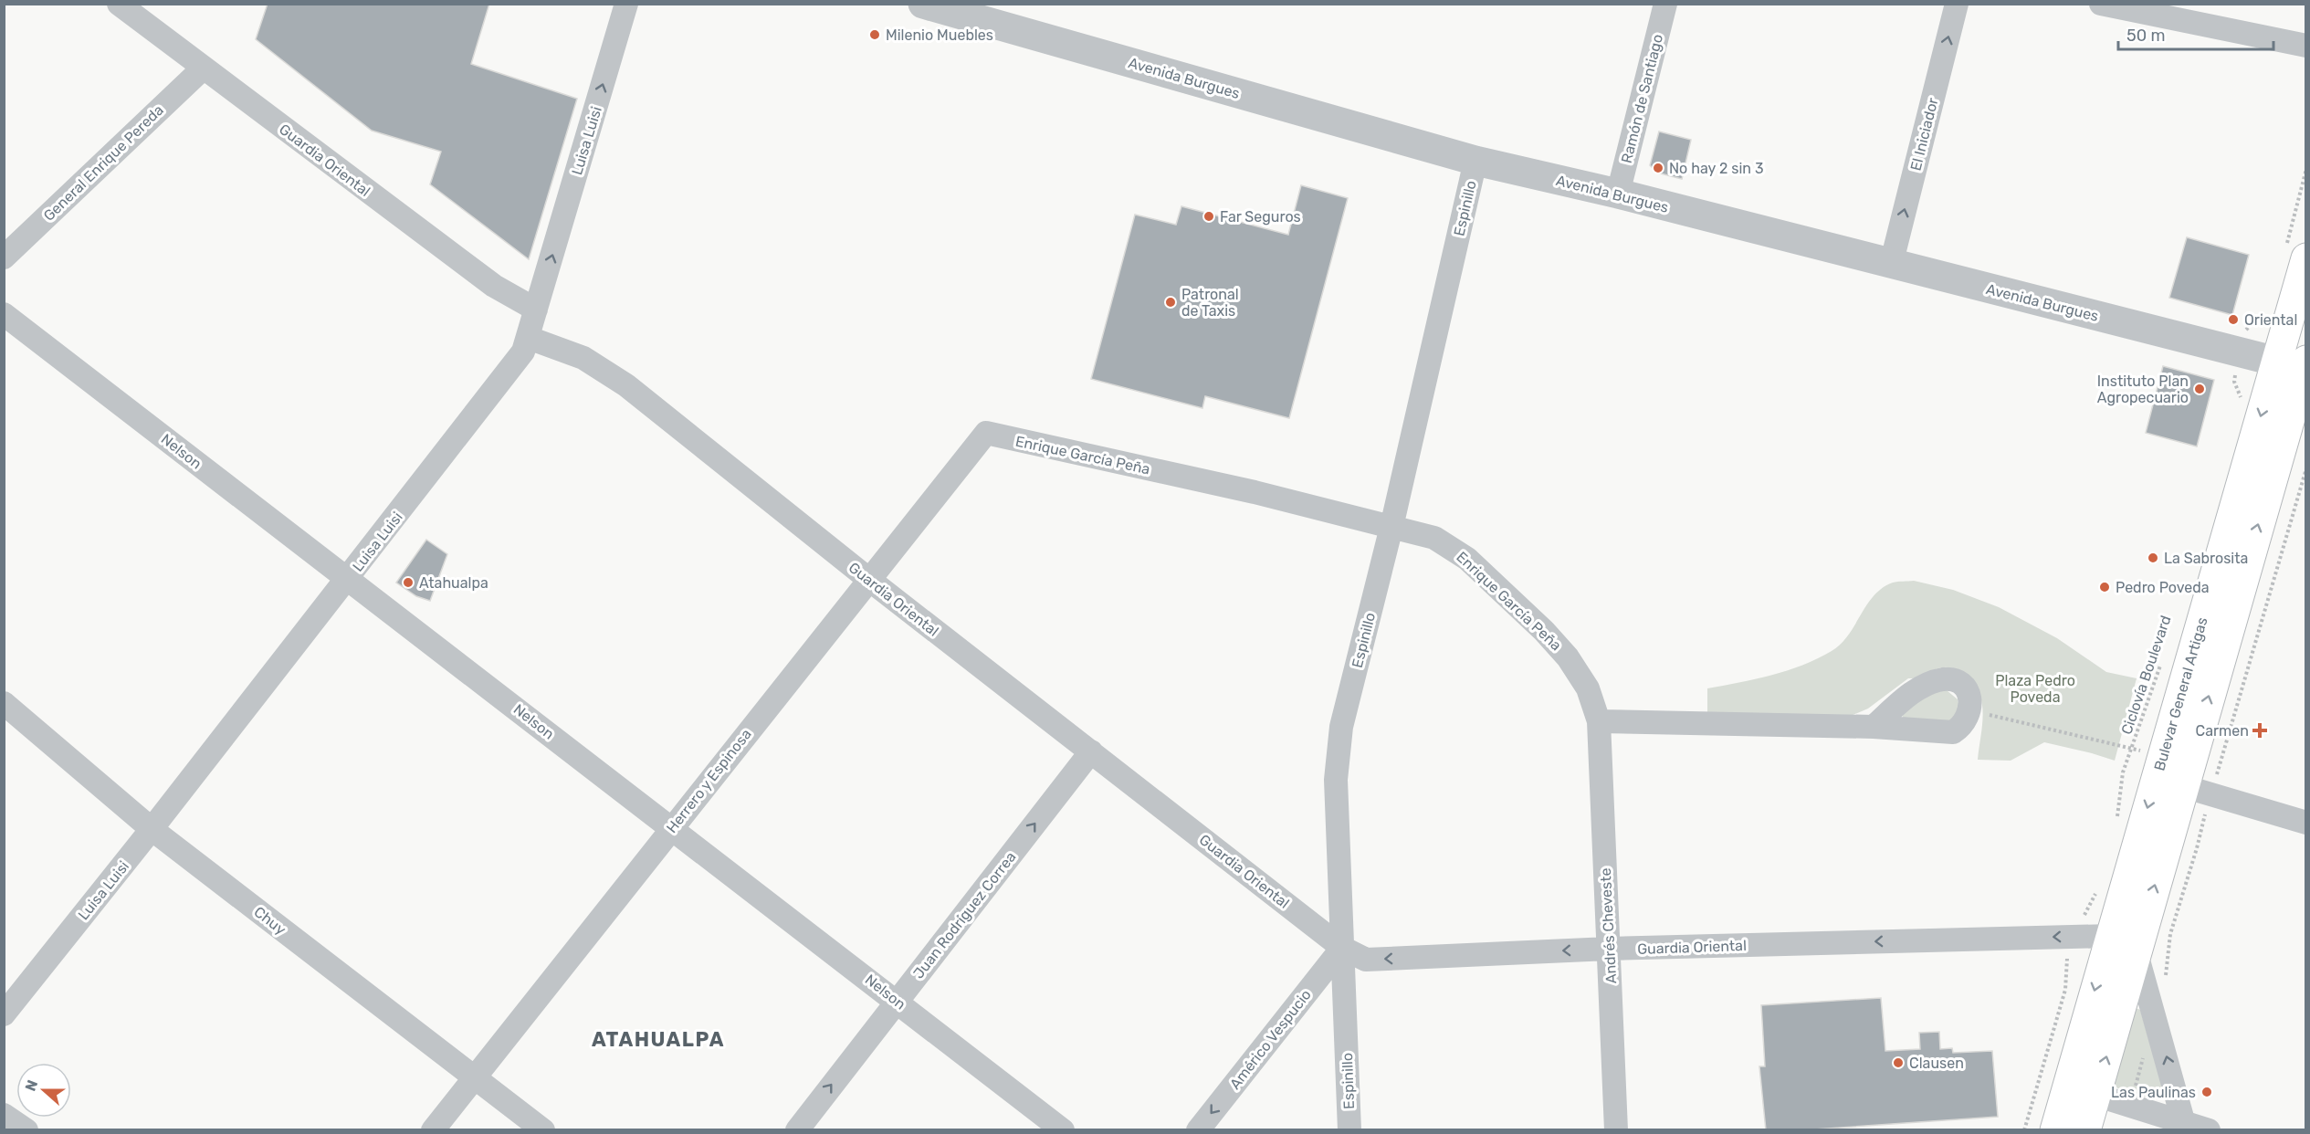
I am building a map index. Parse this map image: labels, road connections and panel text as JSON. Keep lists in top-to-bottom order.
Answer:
{
  "streets": {
    "main road": ["Bulevar General Artigas"],
    "street": [
      "Avenida Burgues",
      "Ramón de Santiago",
      "El Iniciador",
      "Luisa Luisi",
      "Guardia Oriental",
      "General Enrique Pereda",
      "Espinillo",
      "Nelson",
      "Enrique García Peña",
      "Herrero y Espinosa",
      "Juan Rodríguez Correa",
      "Chuy",
      "Andrés Cheveste",
      "Américo Vespucio"
    ],
    "path": ["Ciclovía Boulevard"]
  },
  "crossings": [
    ["Avenida Burgues", "Ramón de Santiago"],
    ["Avenida Burgues", "El Iniciador"],
    ["Avenida Burgues", "Espinillo"],
    ["Avenida Burgues", "Bulevar General Artigas"],
    ["Luisa Luisi", "Guardia Oriental"],
    ["Luisa Luisi", "Nelson"],
    ["Luisa Luisi", "Chuy"],
    ["Guardia Oriental", "General Enrique Pereda"],
    ["Guardia Oriental", "Espinillo"],
    ["Guardia Oriental", "Bulevar General Artigas"],
    ["Guardia Oriental", "Herrero y Espinosa"],
    ["Guardia Oriental", "Juan Rodríguez Correa"],
    ["Guardia Oriental", "Andrés Cheveste"],
    ["Guardia Oriental", "Américo Vespucio"],
    ["Espinillo", "Enrique García Peña"],
    ["Espinillo", "Américo Vespucio"],
    ["Nelson", "Herrero y Espinosa"],
    ["Nelson", "Juan Rodríguez Correa"],
    ["Enrique García Peña", "Herrero y Espinosa"],
    ["Enrique García Peña", "Andrés Cheveste"],
    ["Herrero y Espinosa", "Chuy"]
  ],
  "one_way": ["El Iniciador", "Juan Rodríguez Correa", "Américo Vespucio"],
  "districts": ["ATAHUALPA"],
  "parks": ["Plaza Pedro Poveda"],
  "places": {
    "other": [
      "Milenio Muebles",
      "No hay 2 sin 3",
      "Far Seguros",
      "Patronal de Taxis",
      "Oriental",
      "Instituto Plan Agropecuario",
      "La Sabrosita",
      "Atahualpa",
      "Pedro Poveda",
      "Clausen",
      "Las Paulinas"
    ],
    "health": ["Carmen"]
  },
  "scale_bar": "50 m",
  "north": "left"
}
